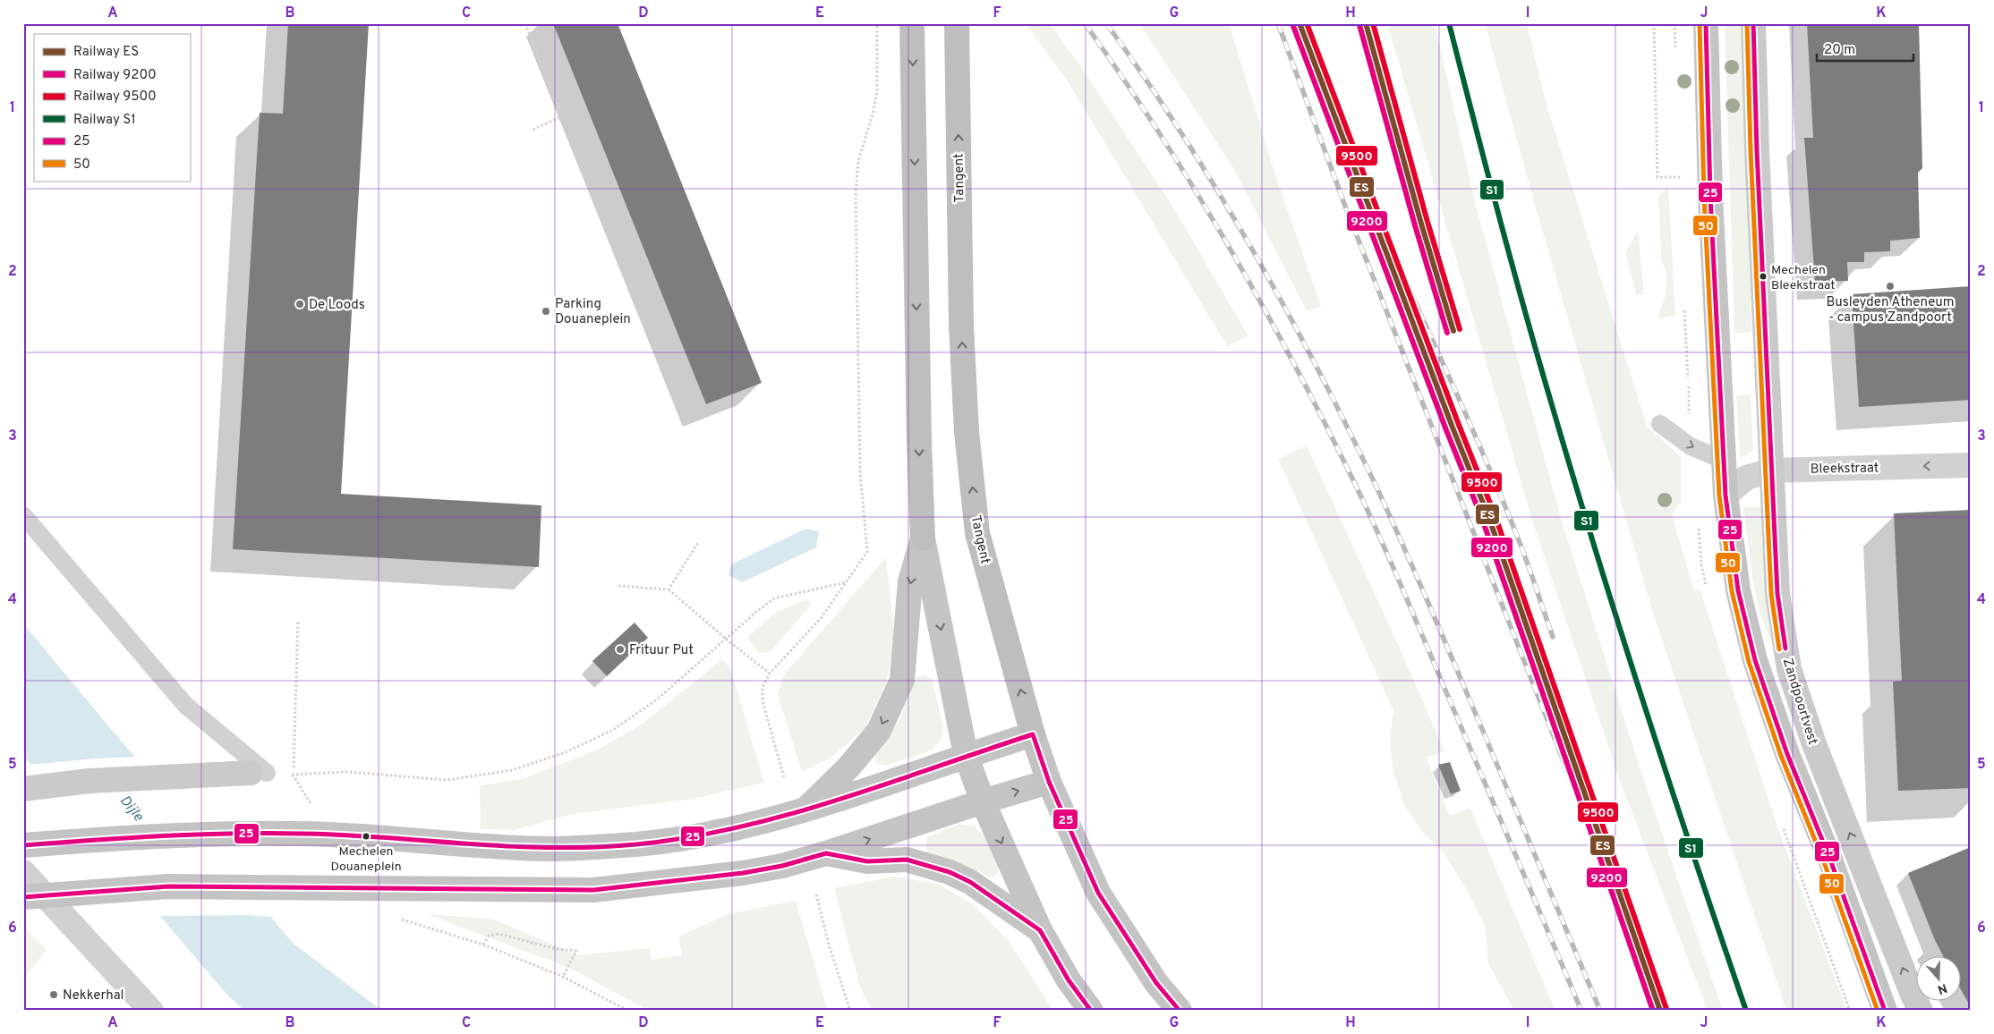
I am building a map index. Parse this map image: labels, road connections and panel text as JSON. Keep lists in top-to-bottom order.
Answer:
{
  "streets": {
    "highway": ["Tangent"],
    "main road": ["Zandpoortvest"],
    "street": ["Bleekstraat"]
  },
  "crossings": [
    ["Bleekstraat", "Zandpoortvest"]
  ],
  "one_way": ["Bleekstraat"],
  "water": ["Dijle"],
  "places": [
    "Mechelen Bleekstraat",
    "Busleyden Atheneum - campus Zandpoort",
    "De Loods",
    "Parking Douaneplein",
    "Frituur Put",
    "Mechelen Douaneplein",
    "Nekkerhal"
  ],
  "lines": [
    "rail line ES",
    "rail line 9500",
    "rail line S1",
    "transit line 25",
    "transit line 50",
    "rail line 9200"
  ],
  "legend": [
    "Railway ES",
    "Railway 9200",
    "Railway 9500",
    "Railway S1",
    "25",
    "50"
  ],
  "scale_bar": "20 m",
  "north": "bottom",
  "grid": {
    "columns": [
      "A",
      "B",
      "C",
      "D",
      "E",
      "F",
      "G",
      "H",
      "I",
      "J",
      "K"
    ],
    "rows": [
      "1",
      "2",
      "3",
      "4",
      "5",
      "6"
    ]
  }
}
